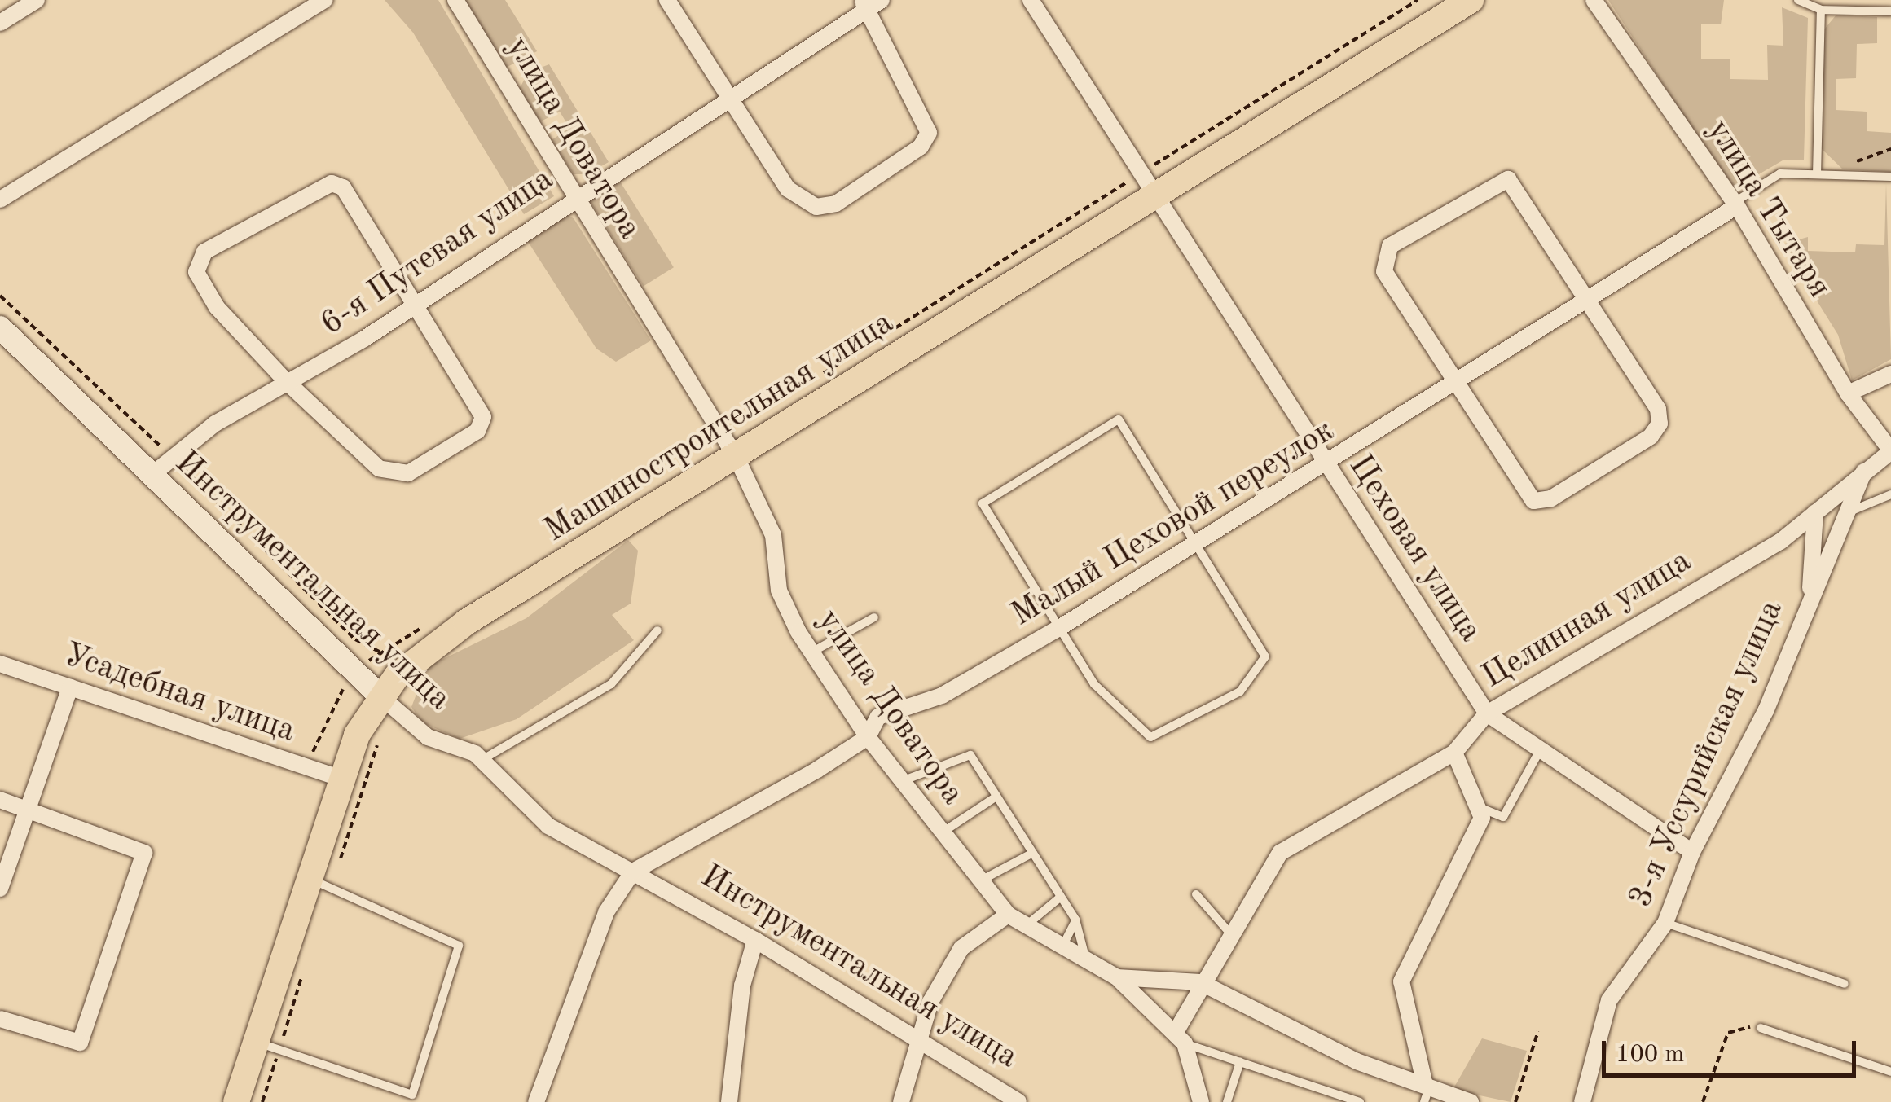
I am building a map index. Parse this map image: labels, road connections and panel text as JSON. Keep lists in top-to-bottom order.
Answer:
{
  "streets": {
    "main road": ["Машиностроительная улица"],
    "street": [
      "улица Доватора",
      "улица Тытаря",
      "6-я Путевая улица",
      "Малый Цеховой переулок",
      "Цеховая улица",
      "Инструментальная улица",
      "Целинная улица",
      "Усадебная улица",
      "3-я Уссурийская улица"
    ]
  },
  "crossings": [
    ["улица Доватора", "6-я Путевая улица"],
    ["улица Доватора", "Машиностроительная улица"],
    ["улица Доватора", "Малый Цеховой переулок"],
    ["улица Доватора", "Целинная улица"],
    ["улица Тытаря", "Малый Цеховой переулок"],
    ["улица Тытаря", "Целинная улица"],
    ["6-я Путевая улица", "Инструментальная улица"],
    ["Машиностроительная улица", "Цеховая улица"],
    ["Машиностроительная улица", "Инструментальная улица"],
    ["Машиностроительная улица", "Усадебная улица"],
    ["Малый Цеховой переулок", "Цеховая улица"],
    ["Малый Цеховой переулок", "Инструментальная улица"],
    ["Цеховая улица", "Целинная улица"],
    ["Цеховая улица", "3-я Уссурийская улица"],
    ["Целинная улица", "3-я Уссурийская улица"]
  ],
  "scale_bar": "100 m"
}
